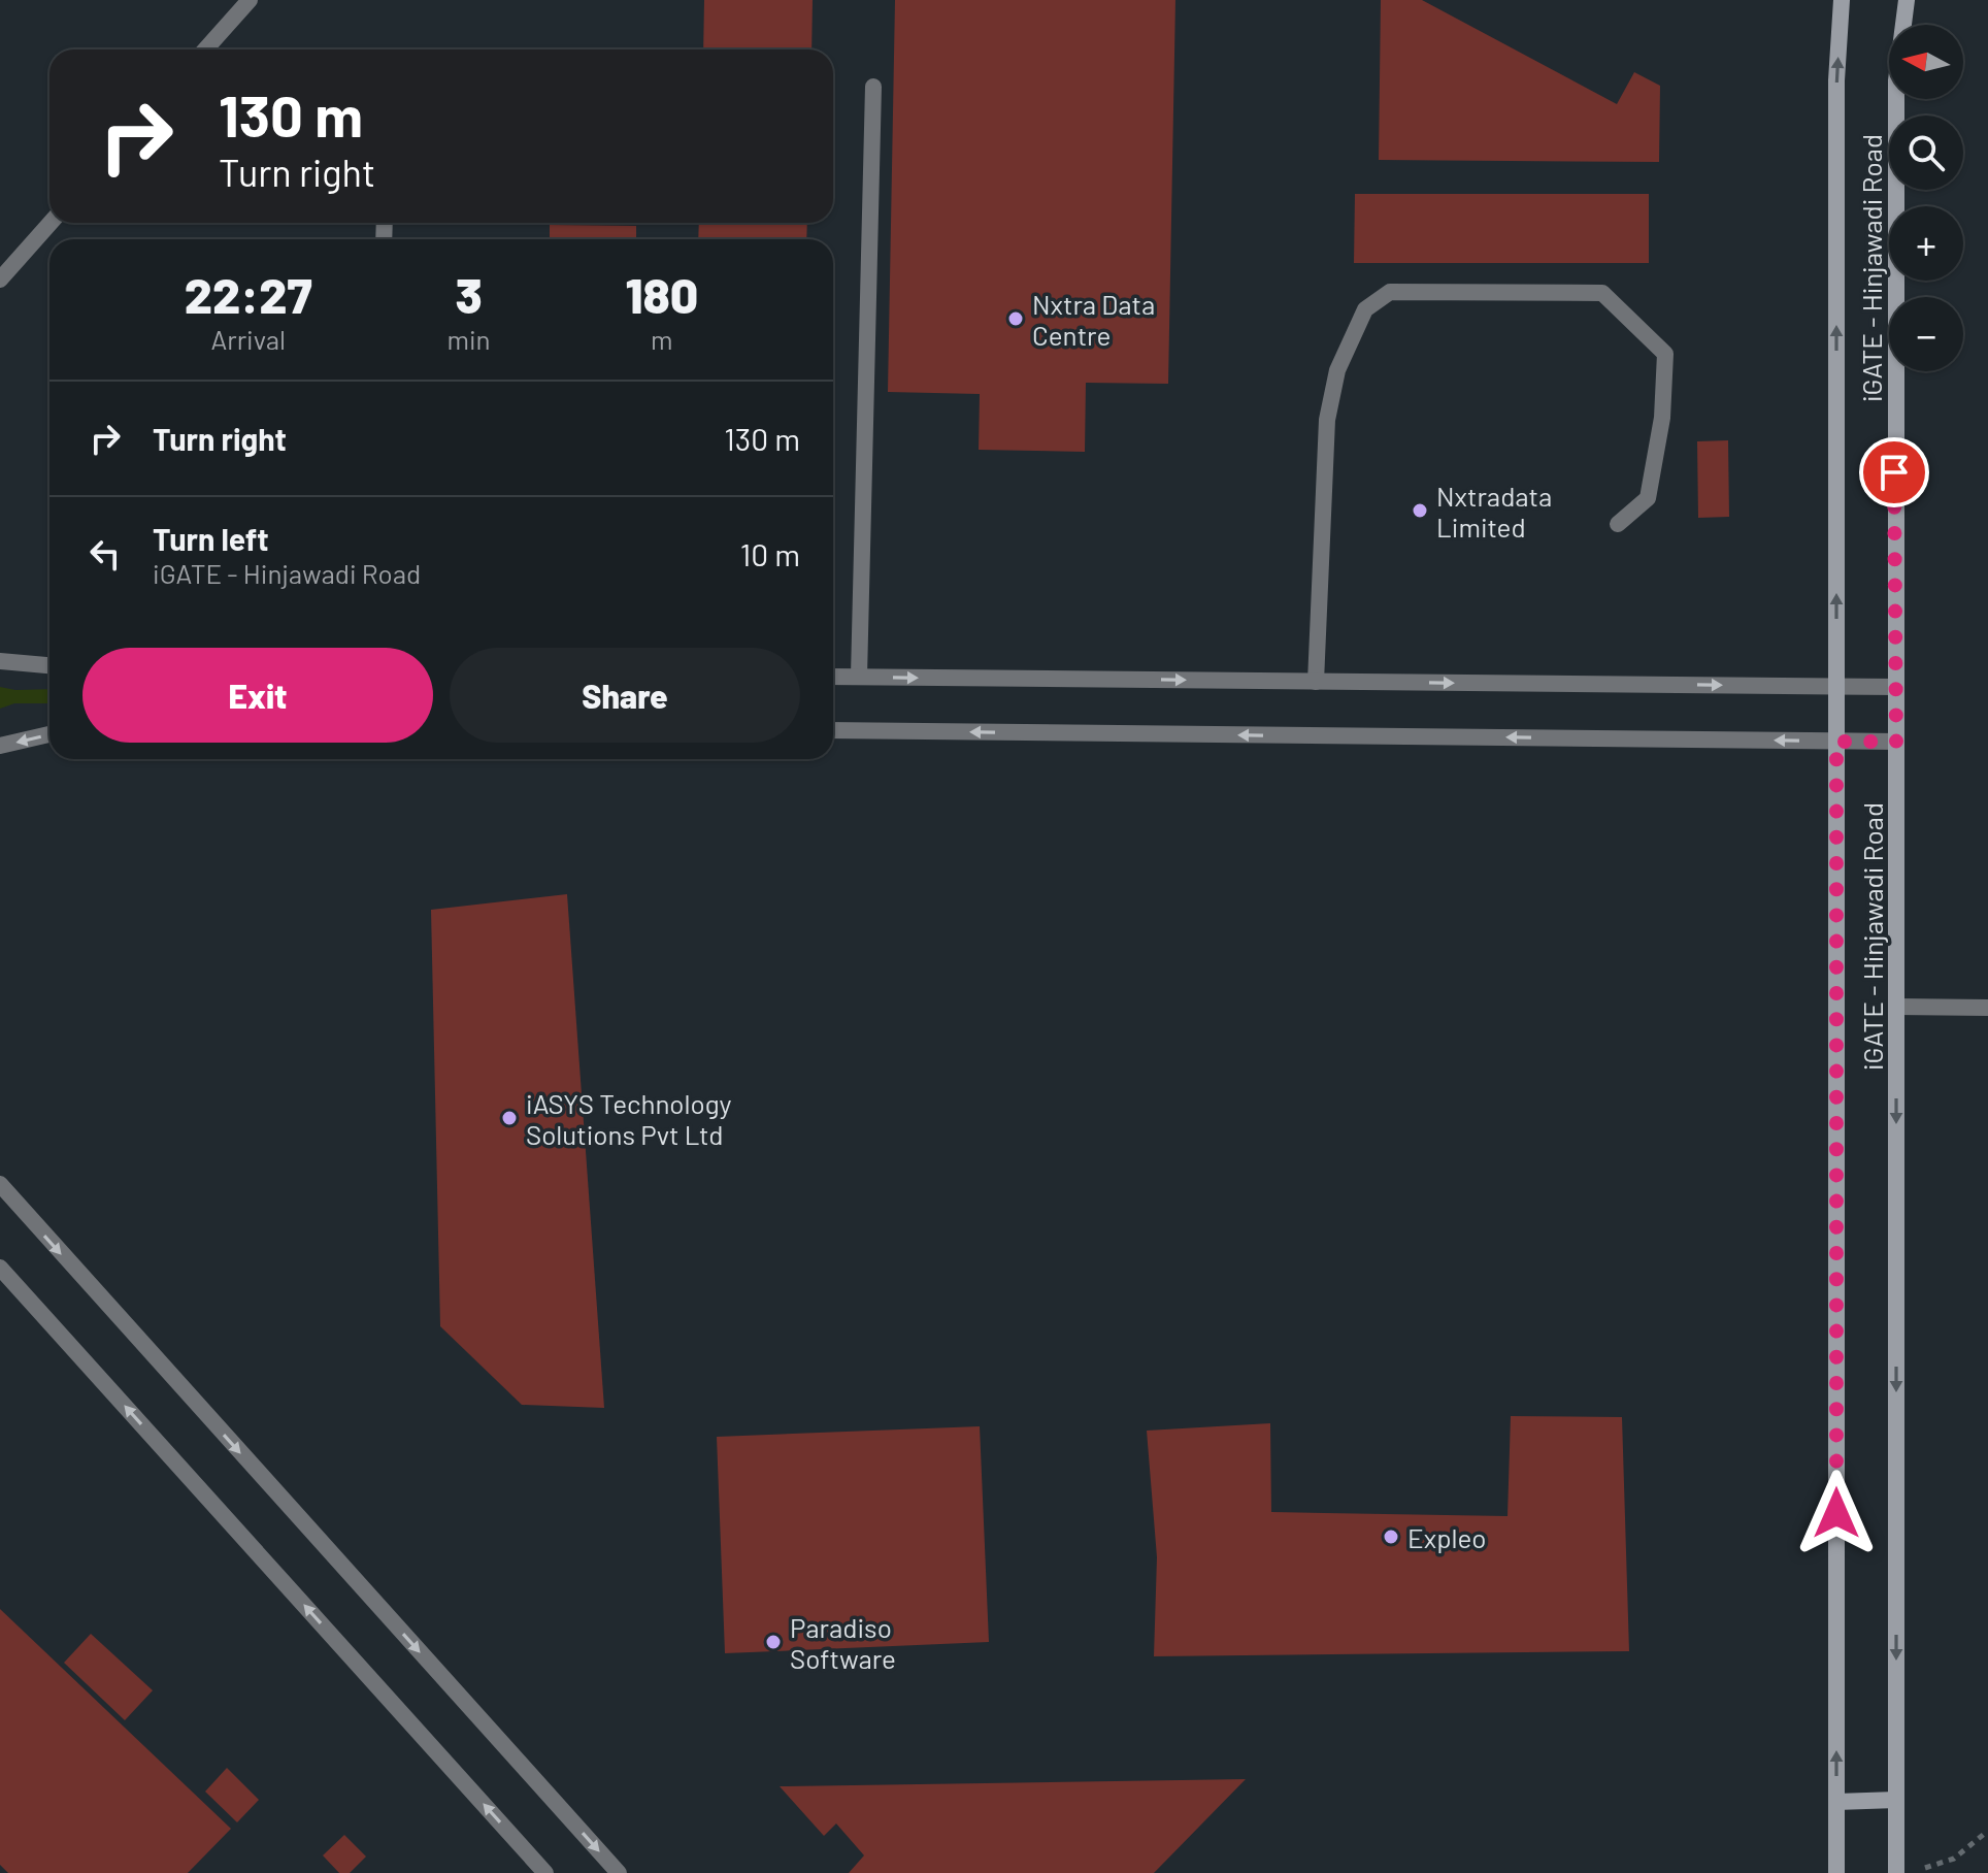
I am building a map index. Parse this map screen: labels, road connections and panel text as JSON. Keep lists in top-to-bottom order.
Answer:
{
  "streets": {
    "main road": ["iGATE - Hinjawadi Road"]
  },
  "places": [
    "Nxtra Data Centre",
    "Nxtradata Limited",
    "iASYS Technology Solutions Pvt Ltd",
    "Expleo",
    "Paradiso Software"
  ],
  "north": "left",
  "page": {
    "map_buttons": ["+", "−"],
    "turn": ["130 m", "Turn right"],
    "eta": [
      "22:27",
      "Arrival",
      "3",
      "min",
      "180",
      "m"
    ],
    "list": [
      {
        "name": "Turn right",
        "value": "130 m"
      },
      {
        "name": "Turn left",
        "note": "iGATE - Hinjawadi Road",
        "value": "10 m"
      }
    ],
    "buttons": ["Exit", "Share"]
  }
}
